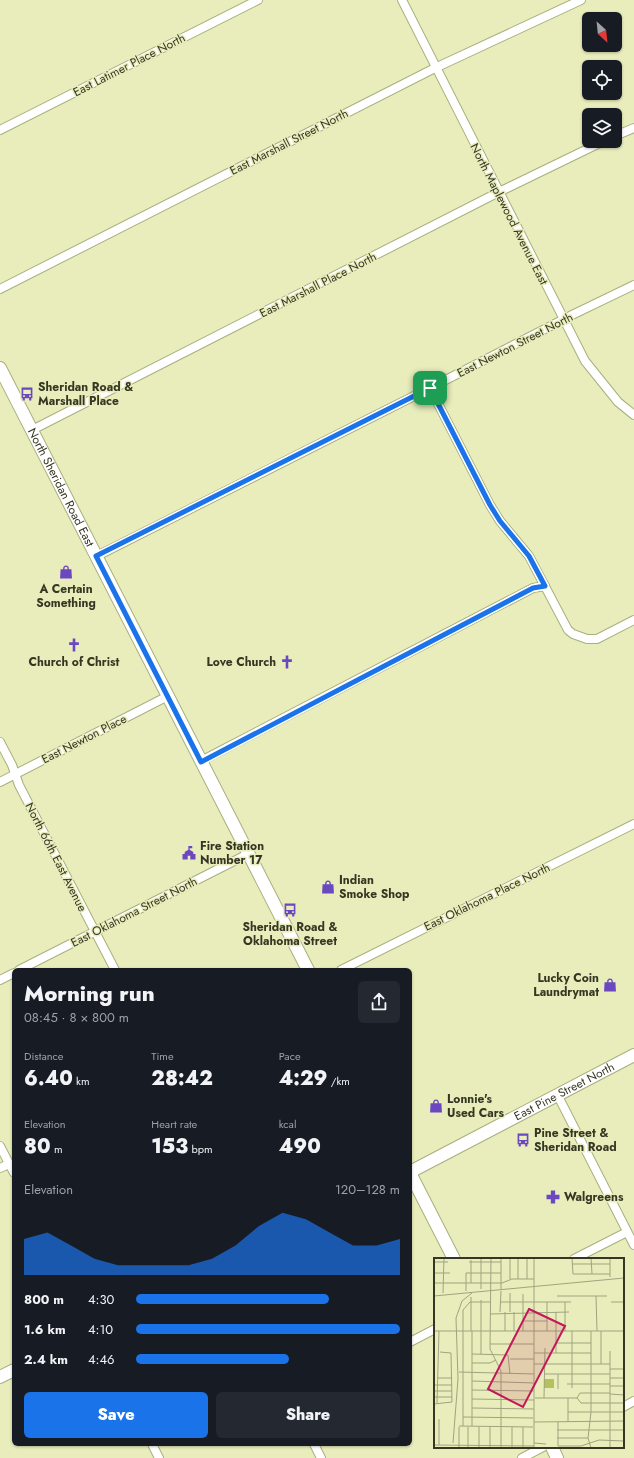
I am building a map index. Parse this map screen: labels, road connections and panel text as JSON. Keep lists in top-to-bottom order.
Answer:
{
  "streets": {
    "main road": ["North Sheridan Road East", "East Pine Street North"],
    "street": [
      "East Latimer Place North",
      "East Marshall Street North",
      "North Maplewood Avenue East",
      "East Marshall Place North",
      "East Newton Street North",
      "East Newton Place",
      "North 66th East Avenue",
      "East Oklahoma Place North",
      "East Oklahoma Street North"
    ]
  },
  "crossings": [
    ["East Marshall Street North", "North Maplewood Avenue East"],
    ["North Maplewood Avenue East", "East Marshall Place North"],
    ["North Maplewood Avenue East", "East Newton Street North"],
    ["East Marshall Place North", "North Sheridan Road East"],
    ["East Newton Street North", "North Sheridan Road East"],
    ["North Sheridan Road East", "East Newton Place"],
    ["North Sheridan Road East", "East Oklahoma Street North"],
    ["East Newton Place", "North 66th East Avenue"],
    ["North 66th East Avenue", "East Oklahoma Street North"]
  ],
  "places": {
    "bus stop": ["Sheridan Road & Marshall Place", "Sheridan Road & Oklahoma Street", "Pine Street & Sheridan Road"],
    "shop": [
      "A Certain Something",
      "Indian Smoke Shop",
      "Lucky Coin Laundrymat",
      "Lonnie's Used Cars"
    ],
    "church": ["Church of Christ", "Love Church"],
    "public building": ["Fire Station Number 17"],
    "pharmacy": ["Walgreens"]
  },
  "north": "bottom right",
  "page": {
    "heading": ["Morning run", "08:45 · 8 × 800 m"],
    "stats": [
      ["Distance", "6.40 km"],
      ["Time", "28:42"],
      ["Pace", "4:29 /km"],
      ["Elevation", "80 m"],
      ["Heart rate", "153 bpm"],
      ["kcal", "490"]
    ],
    "chart": ["Elevation", "120–128 m"],
    "list": [
      {
        "name": "800 m",
        "note": "4:30"
      },
      {
        "name": "1.6 km",
        "note": "4:10"
      },
      {
        "name": "2.4 km",
        "note": "4:46"
      }
    ],
    "buttons": ["Save", "Share"]
  }
}
